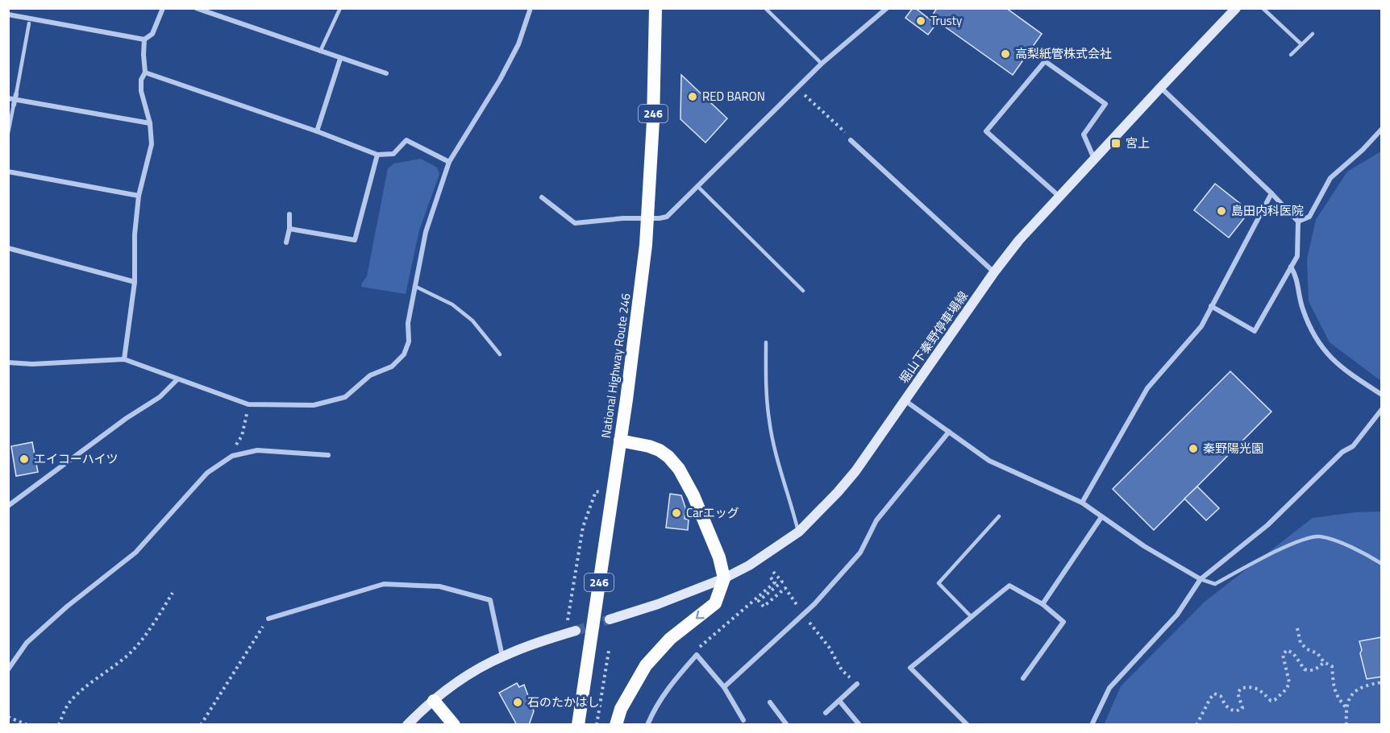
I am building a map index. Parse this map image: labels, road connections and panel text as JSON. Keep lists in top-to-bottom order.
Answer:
{
  "streets": {
    "highway": ["246", "National Highway Route 246"],
    "main road": ["堀山下秦野停車場線"]
  },
  "places": {
    "other": [
      "Trusty",
      "高梨紙管株式会社",
      "RED BARON",
      "島田内科医院",
      "秦野陽光園",
      "エイコーハイツ",
      "Carエッグ",
      "石のたかはし"
    ],
    "transit": ["宮上"]
  }
}
